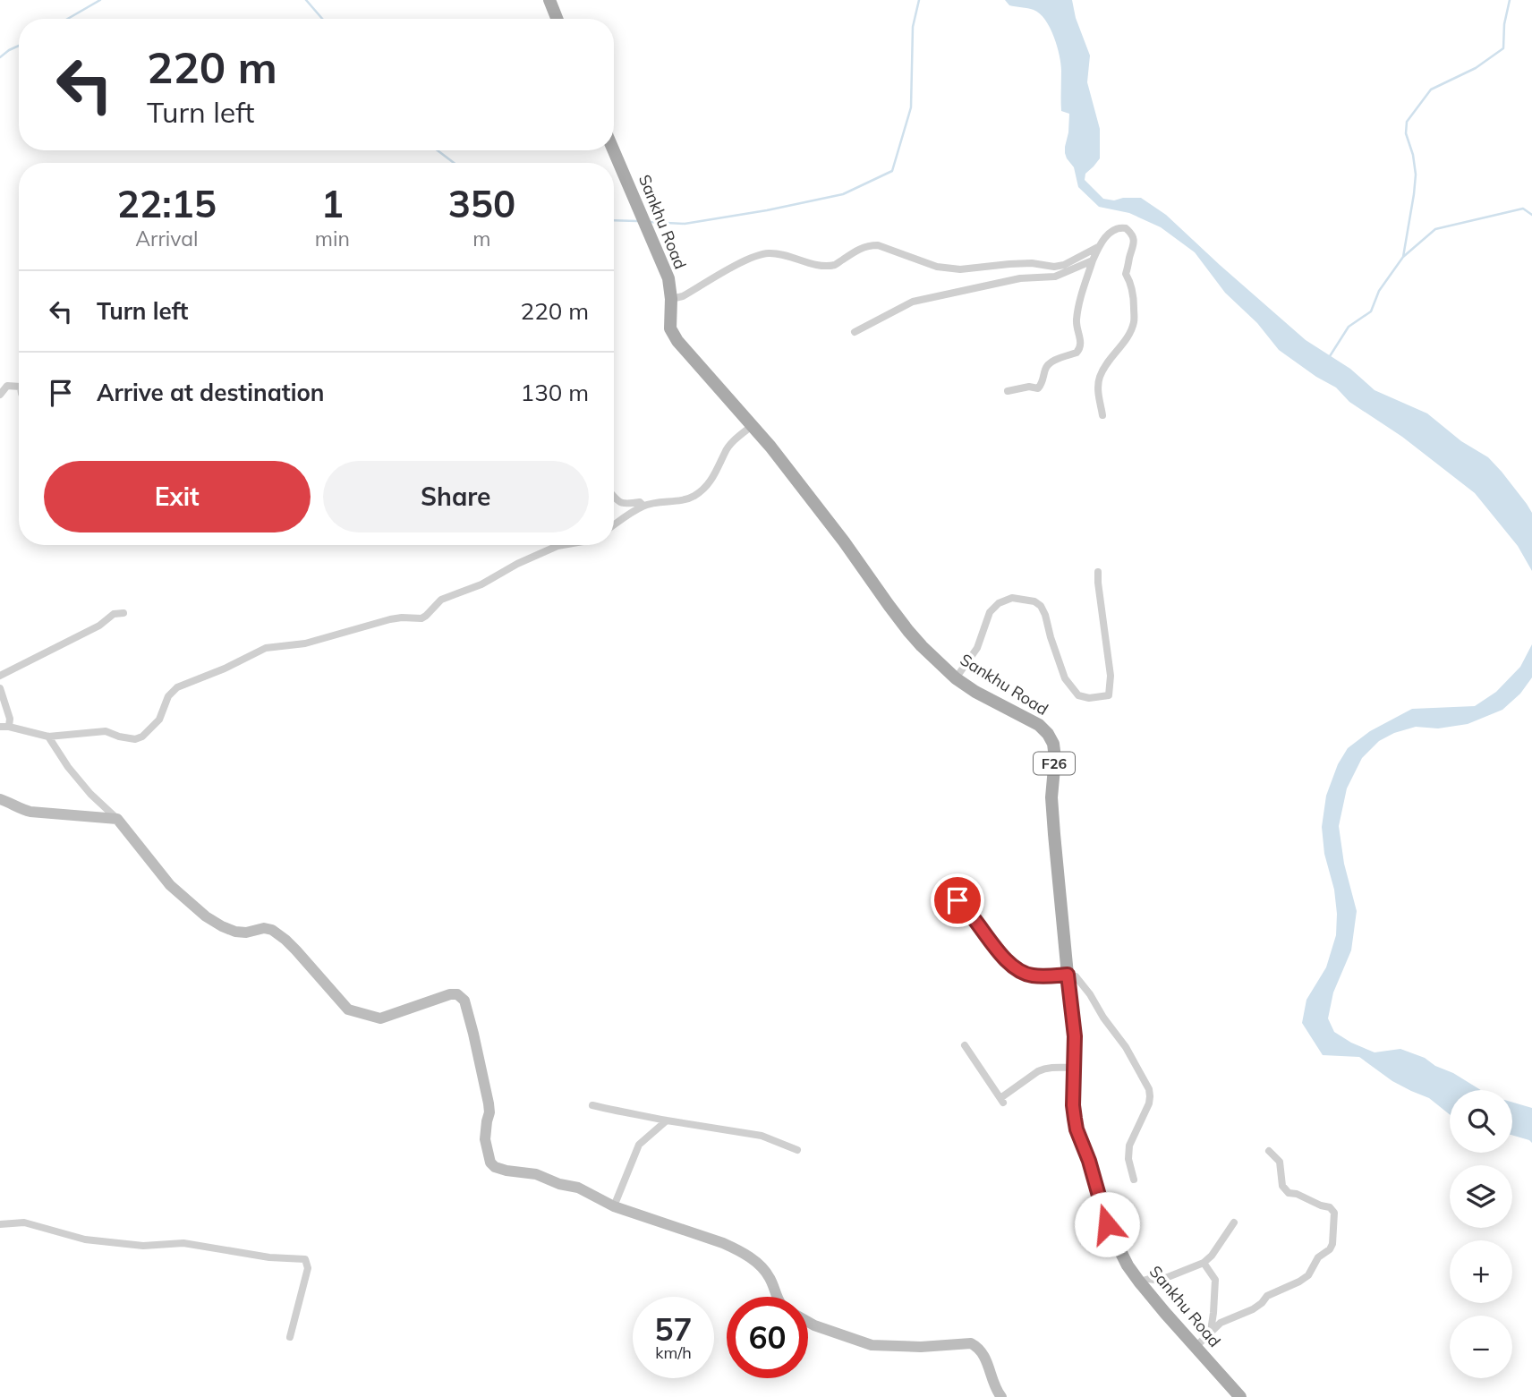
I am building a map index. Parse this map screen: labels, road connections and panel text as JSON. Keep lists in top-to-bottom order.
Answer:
{
  "streets": {
    "main road": ["Sankhu Road", "F26"]
  },
  "page": {
    "turn": ["220 m", "Turn left"],
    "eta": [
      "22:15",
      "Arrival",
      "1",
      "min",
      "350",
      "m"
    ],
    "list": [
      {
        "name": "Turn left",
        "value": "220 m"
      },
      {
        "name": "Arrive at destination",
        "value": "130 m"
      }
    ],
    "buttons": ["Exit", "Share"],
    "map_buttons": ["+", "−"],
    "speed": "57 km/h",
    "limit": "60"
  }
}
